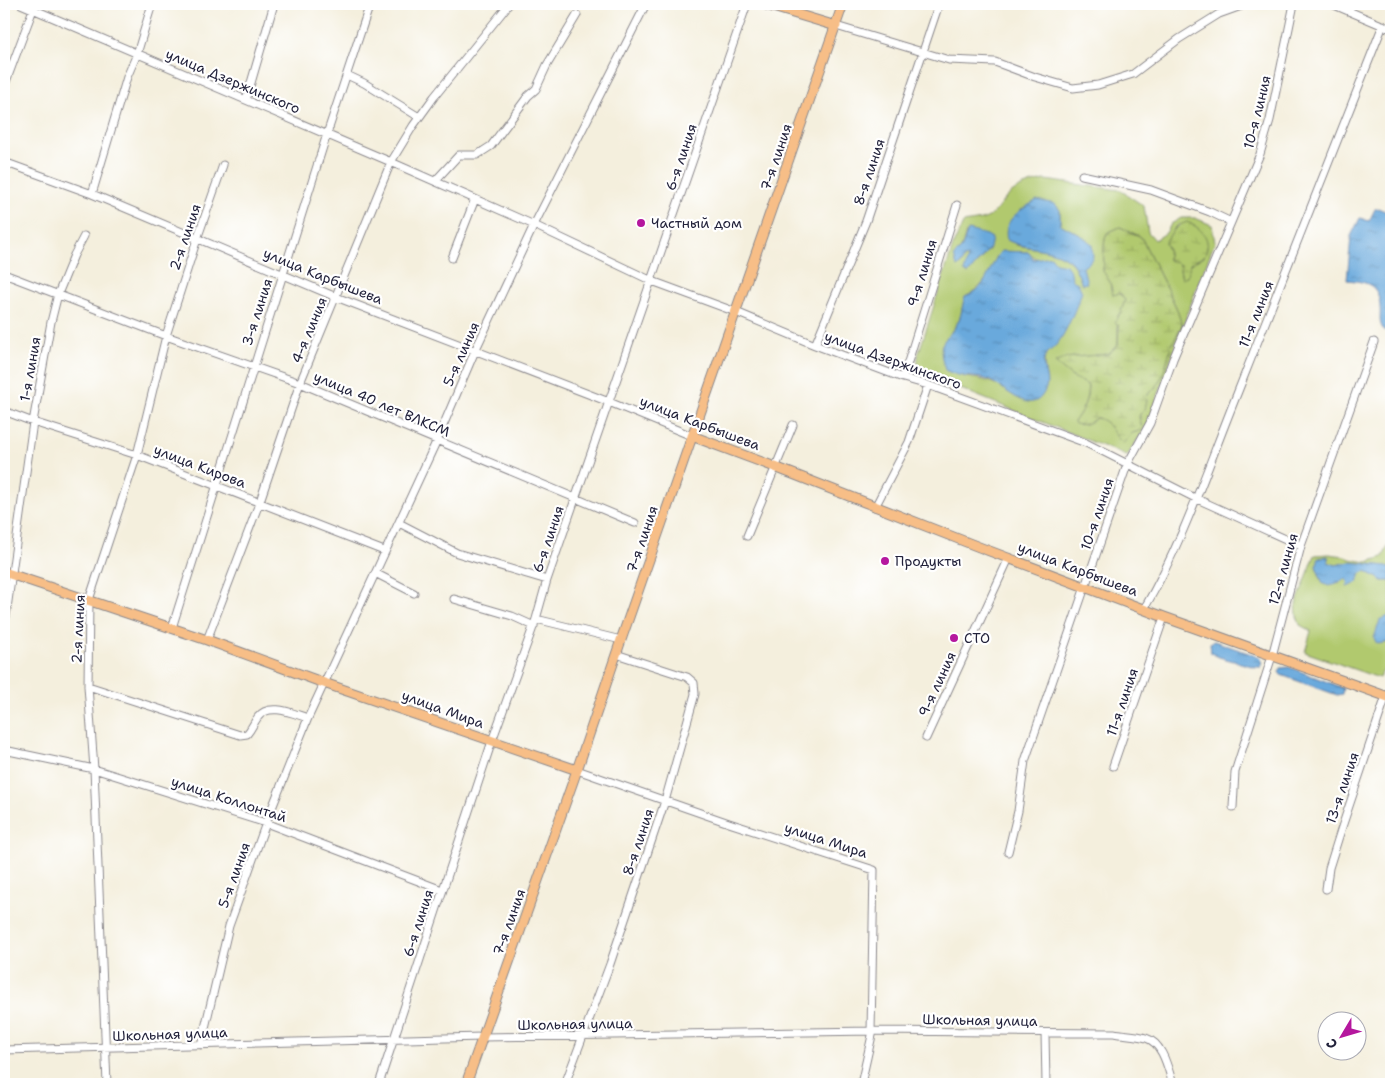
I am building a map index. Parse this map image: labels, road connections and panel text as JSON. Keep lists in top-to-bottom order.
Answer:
{
  "streets": {
    "main road": ["7-я линия", "улица Карбышева", "улица Мира"],
    "street": [
      "улица Дзержинского",
      "10-я линия",
      "6-я линия",
      "8-я линия",
      "2-я линия",
      "9-я линия",
      "3-я линия",
      "11-я линия",
      "4-я линия",
      "5-я линия",
      "1-я линия",
      "улица 40 лет ВЛКСМ",
      "улица Кирова",
      "12-я линия",
      "13-я линия",
      "улица Коллонтай",
      "Школьная улица"
    ]
  },
  "crossings": [
    ["улица Дзержинского", "10-я линия"],
    ["улица Дзержинского", "6-я линия"],
    ["улица Дзержинского", "7-я линия"],
    ["улица Дзержинского", "8-я линия"],
    ["улица Дзержинского", "9-я линия"],
    ["улица Дзержинского", "3-я линия"],
    ["улица Дзержинского", "11-я линия"],
    ["улица Дзержинского", "4-я линия"],
    ["улица Дзержинского", "5-я линия"],
    ["улица Дзержинского", "12-я линия"],
    ["10-я линия", "улица Карбышева"],
    ["6-я линия", "улица Карбышева"],
    ["6-я линия", "улица 40 лет ВЛКСМ"],
    ["6-я линия", "улица Мира"],
    ["6-я линия", "улица Коллонтай"],
    ["6-я линия", "Школьная улица"],
    ["7-я линия", "8-я линия"],
    ["7-я линия", "улица Карбышева"],
    ["7-я линия", "улица Мира"],
    ["7-я линия", "Школьная улица"],
    ["8-я линия", "улица Мира"],
    ["8-я линия", "Школьная улица"],
    ["2-я линия", "улица Карбышева"],
    ["2-я линия", "улица 40 лет ВЛКСМ"],
    ["2-я линия", "улица Кирова"],
    ["2-я линия", "улица Мира"],
    ["2-я линия", "улица Коллонтай"],
    ["2-я линия", "Школьная улица"],
    ["9-я линия", "улица Карбышева"],
    ["улица Карбышева", "3-я линия"],
    ["улица Карбышева", "11-я линия"],
    ["улица Карбышева", "4-я линия"],
    ["улица Карбышева", "5-я линия"],
    ["улица Карбышева", "12-я линия"],
    ["улица Карбышева", "13-я линия"],
    ["3-я линия", "улица 40 лет ВЛКСМ"],
    ["3-я линия", "улица Кирова"],
    ["3-я линия", "улица Мира"],
    ["4-я линия", "улица 40 лет ВЛКСМ"],
    ["4-я линия", "улица Кирова"],
    ["4-я линия", "улица Мира"],
    ["5-я линия", "улица 40 лет ВЛКСМ"],
    ["5-я линия", "улица Кирова"],
    ["5-я линия", "улица Мира"],
    ["5-я линия", "улица Коллонтай"],
    ["5-я линия", "Школьная улица"],
    ["1-я линия", "улица 40 лет ВЛКСМ"],
    ["1-я линия", "улица Кирова"],
    ["1-я линия", "улица Мира"],
    ["улица Мира", "Школьная улица"]
  ],
  "places": ["Частный дом", "Продукты", "СТО"],
  "north": "bottom left"
}
